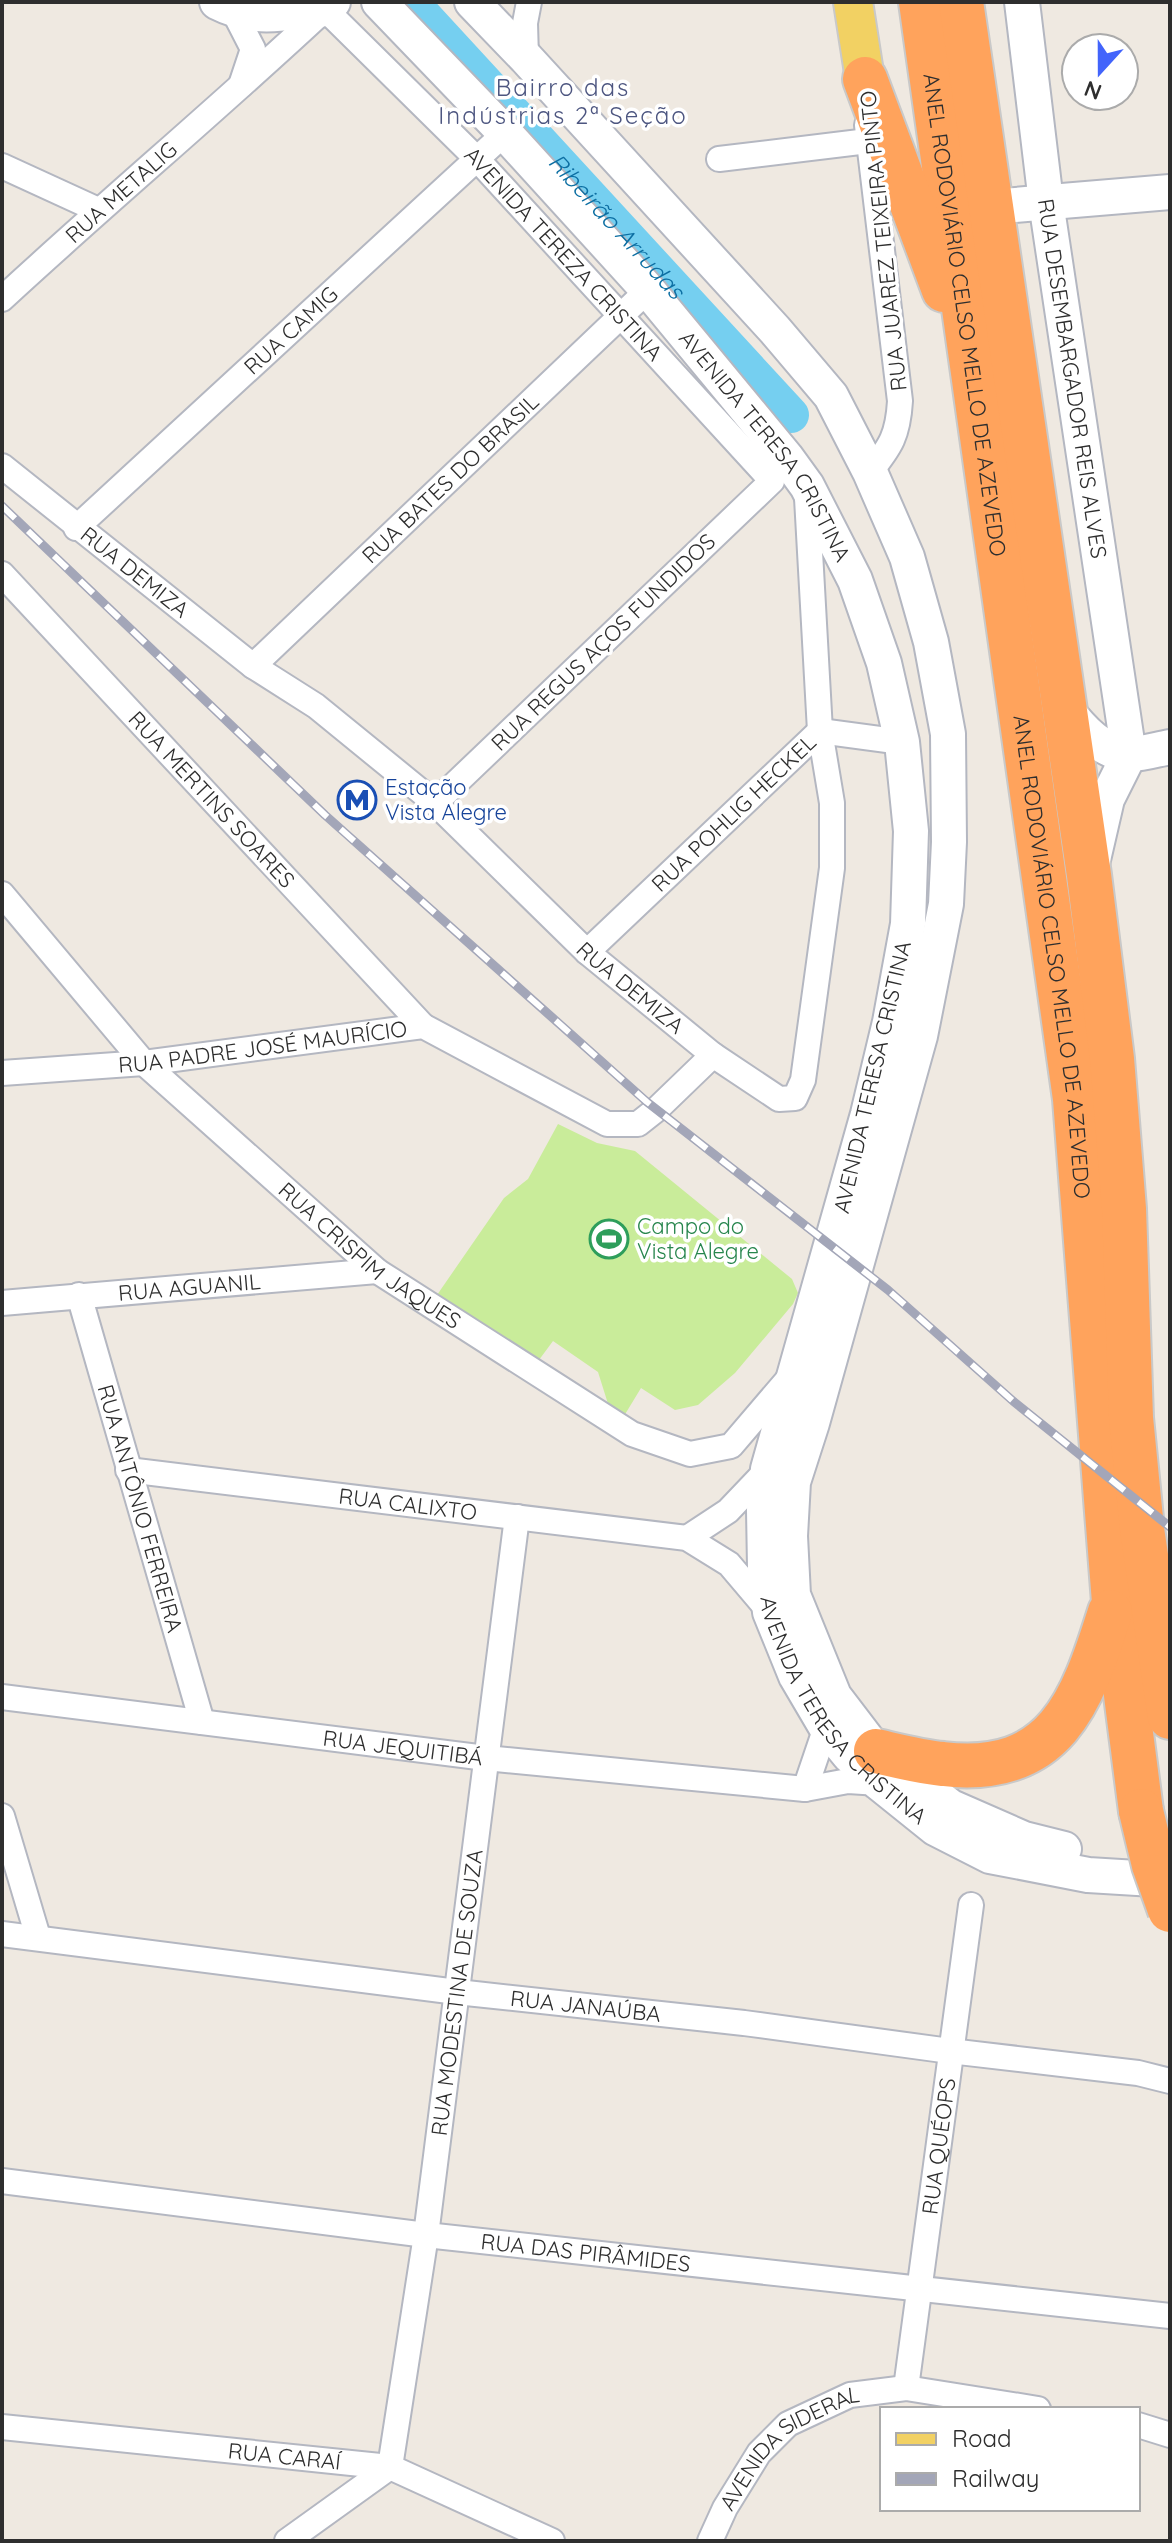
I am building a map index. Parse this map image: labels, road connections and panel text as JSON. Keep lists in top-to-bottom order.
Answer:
{
  "streets": {
    "highway": ["ANEL RODOVIÁRIO CELSO MELLO DE AZEVEDO"],
    "main road": ["RUA JUAREZ TEIXEIRA PINTO", "RUA DESEMBARGADOR REIS ALVES", "AVENIDA TERESA CRISTINA"],
    "street": [
      "RUA METALIG",
      "AVENIDA TEREZA CRISTINA",
      "RUA CAMIG",
      "RUA BATES DO BRASIL",
      "RUA DEMIZA",
      "RUA REGUS AÇOS FUNDIDOS",
      "RUA MERTINS SOARES",
      "RUA POHLIG HECKEL",
      "RUA PADRE JOSÉ MAURÍCIO",
      "RUA CRISPIM JAQUES",
      "RUA AGUANIL",
      "RUA CALIXTO",
      "RUA ANTÔNIO FERREIRA",
      "RUA JEQUITIBÁ",
      "RUA MODESTINA DE SOUZA",
      "RUA JANAÚBA",
      "RUA QUÉOPS",
      "RUA DAS PIRÂMIDES",
      "AVENIDA SIDERAL",
      "RUA CARAÍ"
    ]
  },
  "crossings": [
    ["RUA METALIG", "AVENIDA TEREZA CRISTINA"],
    ["RUA JUAREZ TEIXEIRA PINTO", "AVENIDA TERESA CRISTINA"],
    ["AVENIDA TEREZA CRISTINA", "RUA CAMIG"],
    ["AVENIDA TEREZA CRISTINA", "RUA BATES DO BRASIL"],
    ["AVENIDA TEREZA CRISTINA", "RUA REGUS AÇOS FUNDIDOS"],
    ["RUA CAMIG", "AVENIDA TERESA CRISTINA"],
    ["RUA CAMIG", "RUA DEMIZA"],
    ["AVENIDA TERESA CRISTINA", "RUA BATES DO BRASIL"],
    ["AVENIDA TERESA CRISTINA", "RUA DEMIZA"],
    ["AVENIDA TERESA CRISTINA", "RUA POHLIG HECKEL"],
    ["AVENIDA TERESA CRISTINA", "RUA CRISPIM JAQUES"],
    ["AVENIDA TERESA CRISTINA", "RUA CALIXTO"],
    ["AVENIDA TERESA CRISTINA", "RUA JEQUITIBÁ"],
    ["RUA BATES DO BRASIL", "RUA DEMIZA"],
    ["RUA DEMIZA", "RUA REGUS AÇOS FUNDIDOS"],
    ["RUA DEMIZA", "RUA POHLIG HECKEL"],
    ["RUA DEMIZA", "RUA PADRE JOSÉ MAURÍCIO"],
    ["RUA MERTINS SOARES", "RUA PADRE JOSÉ MAURÍCIO"],
    ["RUA PADRE JOSÉ MAURÍCIO", "RUA CRISPIM JAQUES"],
    ["RUA CRISPIM JAQUES", "RUA AGUANIL"],
    ["RUA AGUANIL", "RUA ANTÔNIO FERREIRA"],
    ["RUA CALIXTO", "RUA ANTÔNIO FERREIRA"],
    ["RUA CALIXTO", "RUA MODESTINA DE SOUZA"],
    ["RUA ANTÔNIO FERREIRA", "RUA JEQUITIBÁ"],
    ["RUA JEQUITIBÁ", "RUA MODESTINA DE SOUZA"],
    ["RUA MODESTINA DE SOUZA", "RUA JANAÚBA"],
    ["RUA MODESTINA DE SOUZA", "RUA DAS PIRÂMIDES"],
    ["RUA MODESTINA DE SOUZA", "RUA CARAÍ"],
    ["RUA JANAÚBA", "RUA QUÉOPS"],
    ["RUA QUÉOPS", "RUA DAS PIRÂMIDES"],
    ["RUA QUÉOPS", "AVENIDA SIDERAL"]
  ],
  "districts": ["Bairro das Indústrias 2ª Seção"],
  "water": ["Ribeirão Arrudas"],
  "places": {
    "metro station": ["Estação Vista Alegre"],
    "sports": ["Campo do Vista Alegre"]
  },
  "legend": ["Road", "Railway"],
  "north": "bottom"
}
